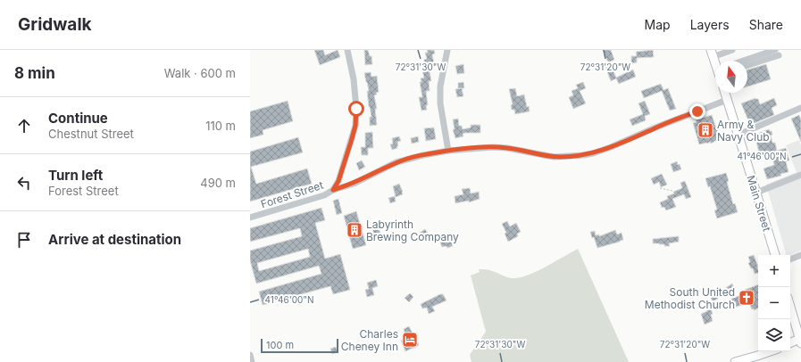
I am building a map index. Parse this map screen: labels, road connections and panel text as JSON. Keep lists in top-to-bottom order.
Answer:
{
  "streets": {
    "main road": ["Main Street"],
    "street": ["Forest Street"]
  },
  "crossings": [
    ["Forest Street", "Main Street"]
  ],
  "places": {
    "building": ["Army & Navy Club", "Labyrinth Brewing Company"],
    "church": ["South United Methodist Church"],
    "hotel": ["Charles Cheney Inn"]
  },
  "scale_bar": "100 m",
  "north": "top",
  "page": {
    "header": "Gridwalk",
    "nav": ["Map", "Layers", "Share"],
    "heading": ["8 min", "Walk · 600 m"],
    "list": [
      ["Continue", "Chestnut Street", "110 m"],
      ["Turn left", "Forest Street", "490 m"],
      "Arrive at destination"
    ],
    "map_buttons": ["+", "−"],
    "scale": "100 m"
  },
  "coordinates": ["72°31'30\"W", "72°31'20\"W", "41°46'00\"N"]
}
